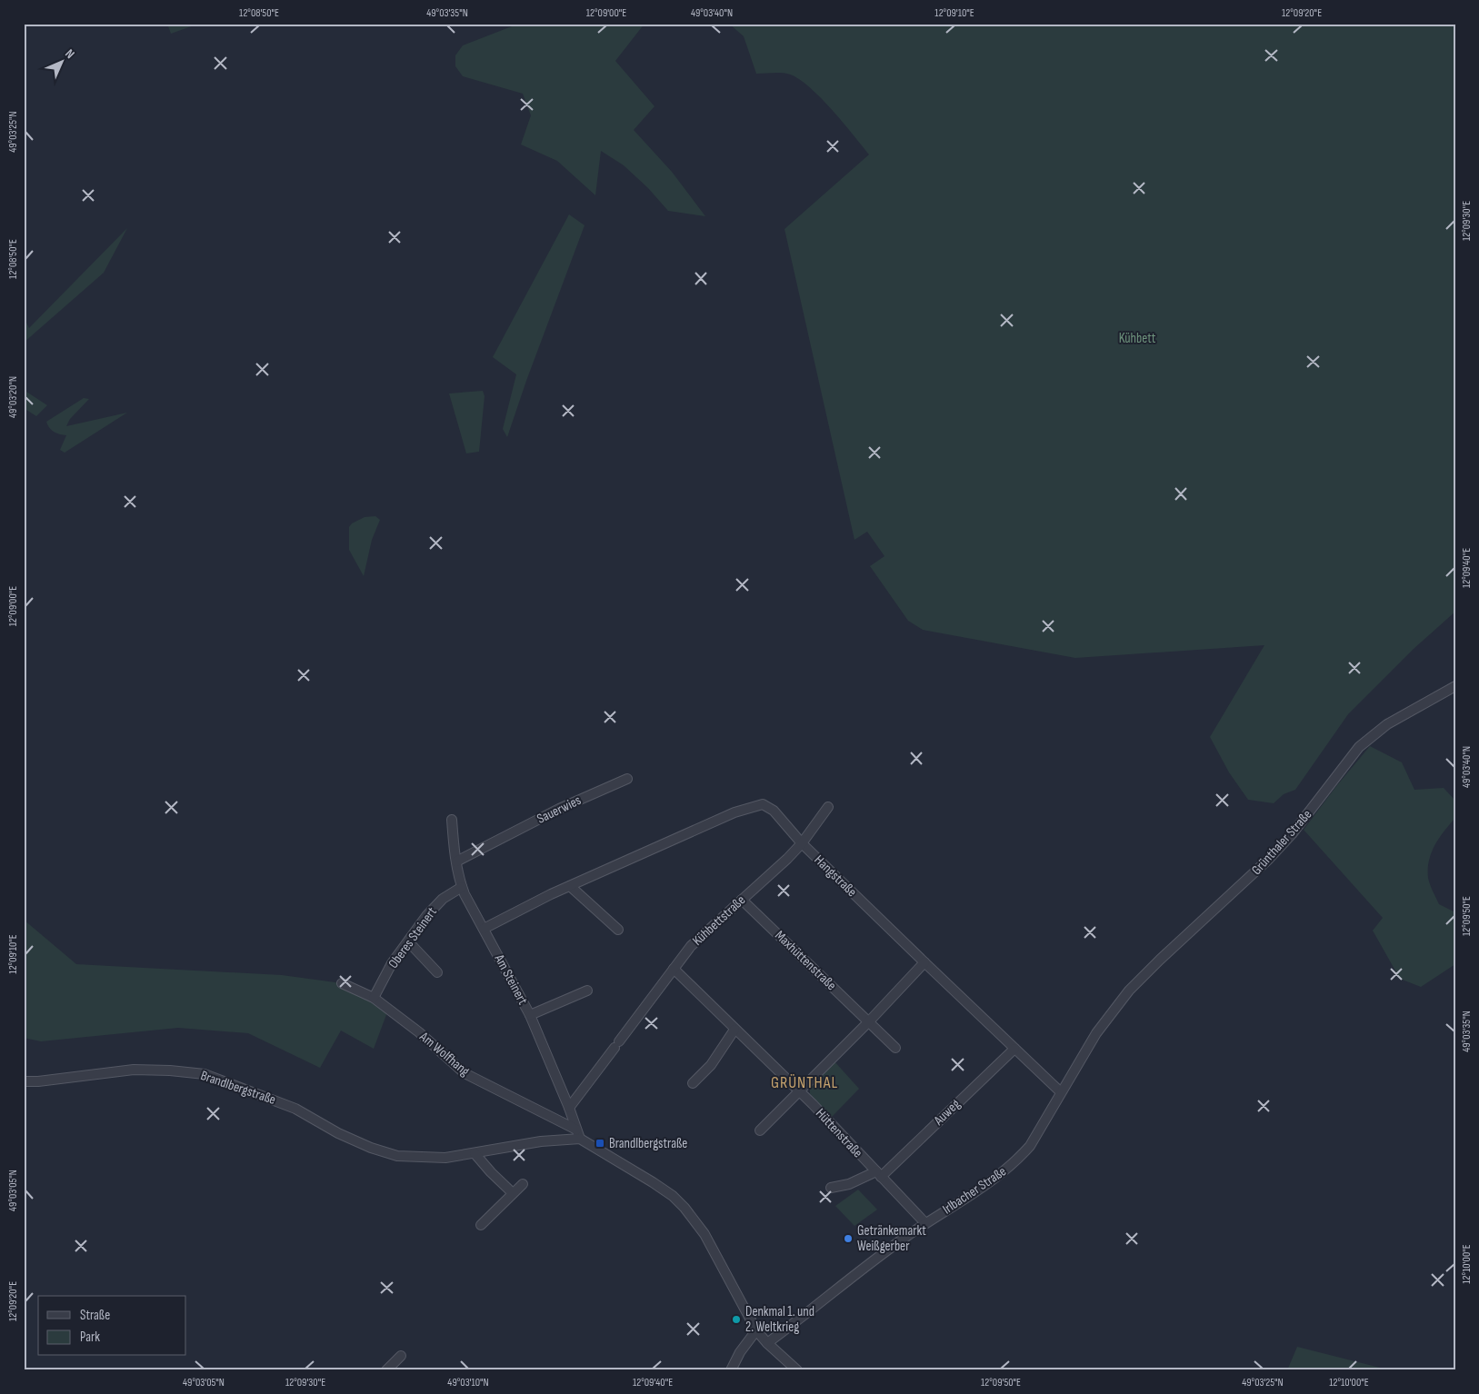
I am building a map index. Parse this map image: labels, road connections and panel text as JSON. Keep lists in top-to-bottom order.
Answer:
{
  "streets": {
    "street": [
      "Sauerwies",
      "Grünthaler Straße",
      "Hangstraße",
      "Kühbettstraße",
      "Oberes Steinert",
      "Maxhüttenstraße",
      "Am Steinert",
      "Am Wolfhang",
      "Brandlbergstraße",
      "Auweg",
      "Hüttenstraße",
      "Irlbacher Straße"
    ]
  },
  "crossings": [
    ["Sauerwies", "Am Steinert"],
    ["Grünthaler Straße", "Irlbacher Straße"],
    ["Hangstraße", "Kühbettstraße"],
    ["Hangstraße", "Am Steinert"],
    ["Hangstraße", "Auweg"],
    ["Hangstraße", "Irlbacher Straße"],
    ["Kühbettstraße", "Maxhüttenstraße"],
    ["Kühbettstraße", "Am Steinert"],
    ["Kühbettstraße", "Hüttenstraße"],
    ["Oberes Steinert", "Am Steinert"],
    ["Oberes Steinert", "Am Wolfhang"],
    ["Am Steinert", "Am Wolfhang"],
    ["Am Steinert", "Brandlbergstraße"],
    ["Auweg", "Hüttenstraße"],
    ["Hüttenstraße", "Irlbacher Straße"]
  ],
  "districts": ["GRÜNTHAL"],
  "parks": ["Kühbett"],
  "places": {
    "transit": ["Brandlbergstraße"],
    "other": ["Getränkemarkt Weißgerber", "Denkmal 1. und 2. Weltkrieg"]
  },
  "legend": ["Straße", "Park"],
  "north": "top right",
  "coordinates": [
    "12°08'50\"E",
    "49°03'35\"N",
    "12°09'00\"E",
    "49°03'40\"N",
    "12°09'10\"E",
    "12°09'20\"E",
    "49°03'25\"N",
    "12°09'30\"E",
    "49°03'20\"N",
    "12°09'40\"E",
    "12°09'50\"E",
    "49°03'05\"N",
    "12°10'00\"E",
    "49°03'10\"N"
  ]
}
